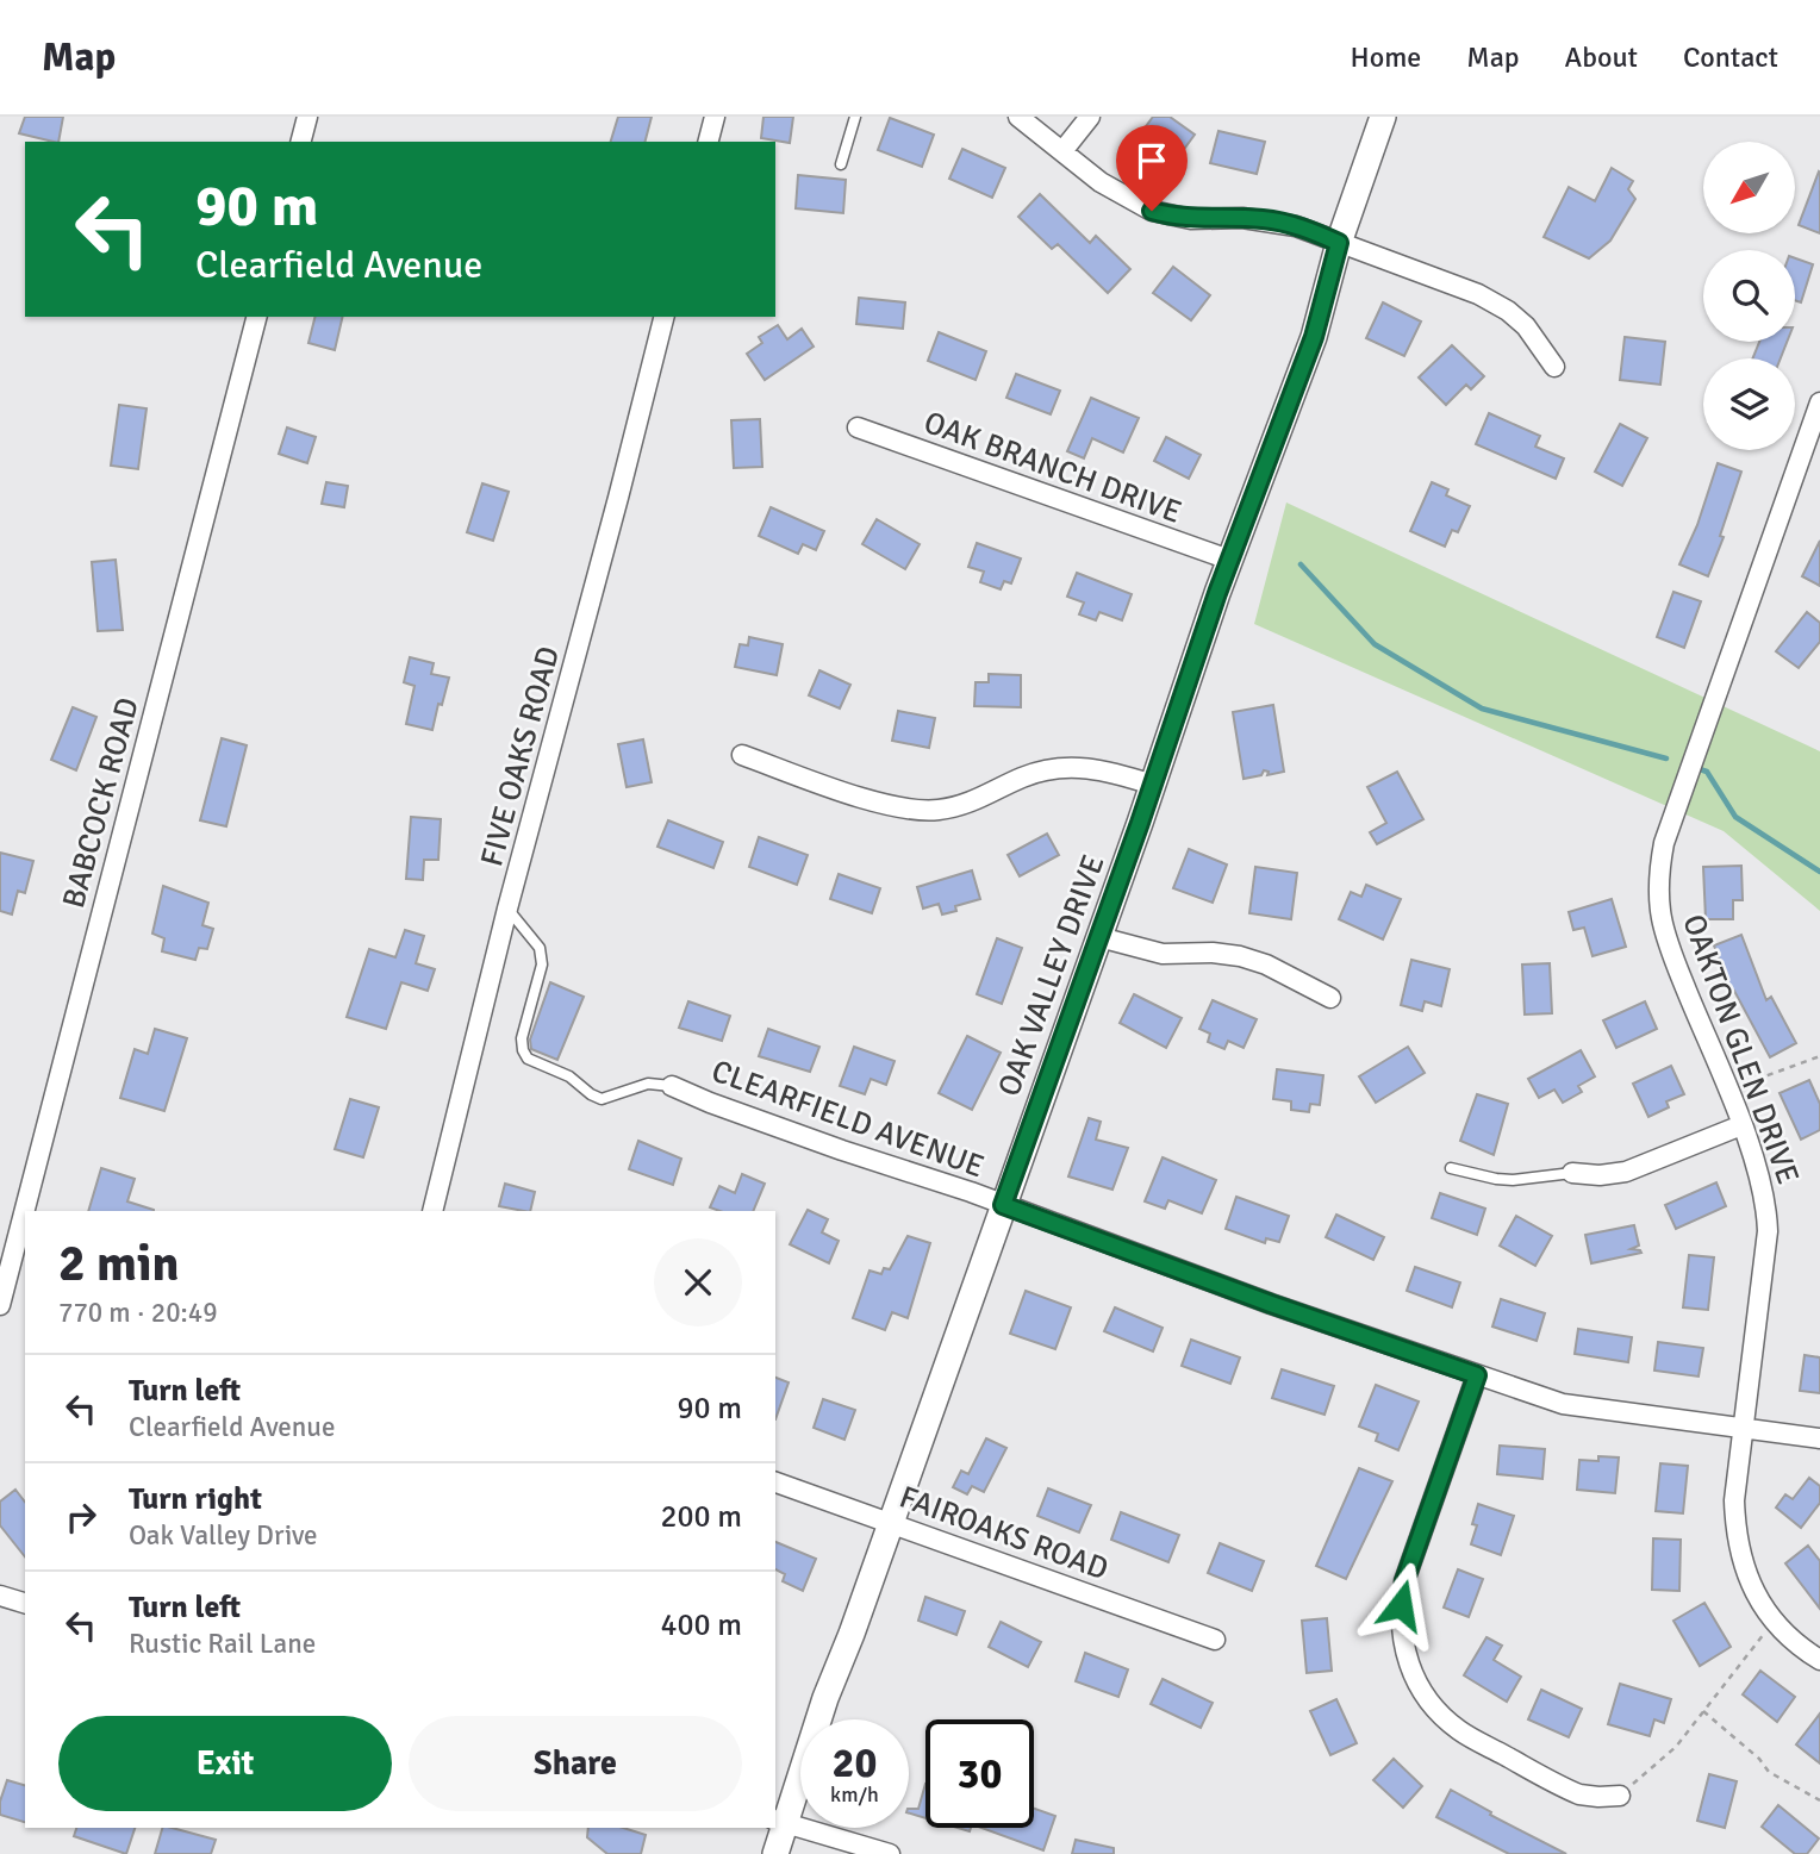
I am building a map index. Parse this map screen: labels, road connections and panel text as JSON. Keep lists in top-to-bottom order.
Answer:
{
  "streets": {
    "street": [
      "OAK BRANCH DRIVE",
      "FIVE OAKS ROAD",
      "BABCOCK ROAD",
      "OAK VALLEY DRIVE",
      "OAKTON GLEN DRIVE",
      "CLEARFIELD AVENUE",
      "FAIROAKS ROAD"
    ]
  },
  "crossings": [
    ["OAK BRANCH DRIVE", "OAK VALLEY DRIVE"],
    ["OAK VALLEY DRIVE", "CLEARFIELD AVENUE"],
    ["OAK VALLEY DRIVE", "FAIROAKS ROAD"],
    ["OAKTON GLEN DRIVE", "CLEARFIELD AVENUE"]
  ],
  "north": "bottom left",
  "page": {
    "header": "Map",
    "nav": [
      "Home",
      "Map",
      "About",
      "Contact"
    ],
    "turn": ["90 m", "Clearfield Avenue"],
    "heading": ["2 min", "770 m · 20:49"],
    "list": [
      {
        "name": "Turn left",
        "note": "Clearfield Avenue",
        "value": "90 m"
      },
      {
        "name": "Turn right",
        "note": "Oak Valley Drive",
        "value": "200 m"
      },
      {
        "name": "Turn left",
        "note": "Rustic Rail Lane",
        "value": "400 m"
      }
    ],
    "buttons": ["Exit", "Share"],
    "speed": "20 km/h",
    "limit": "30"
  }
}
